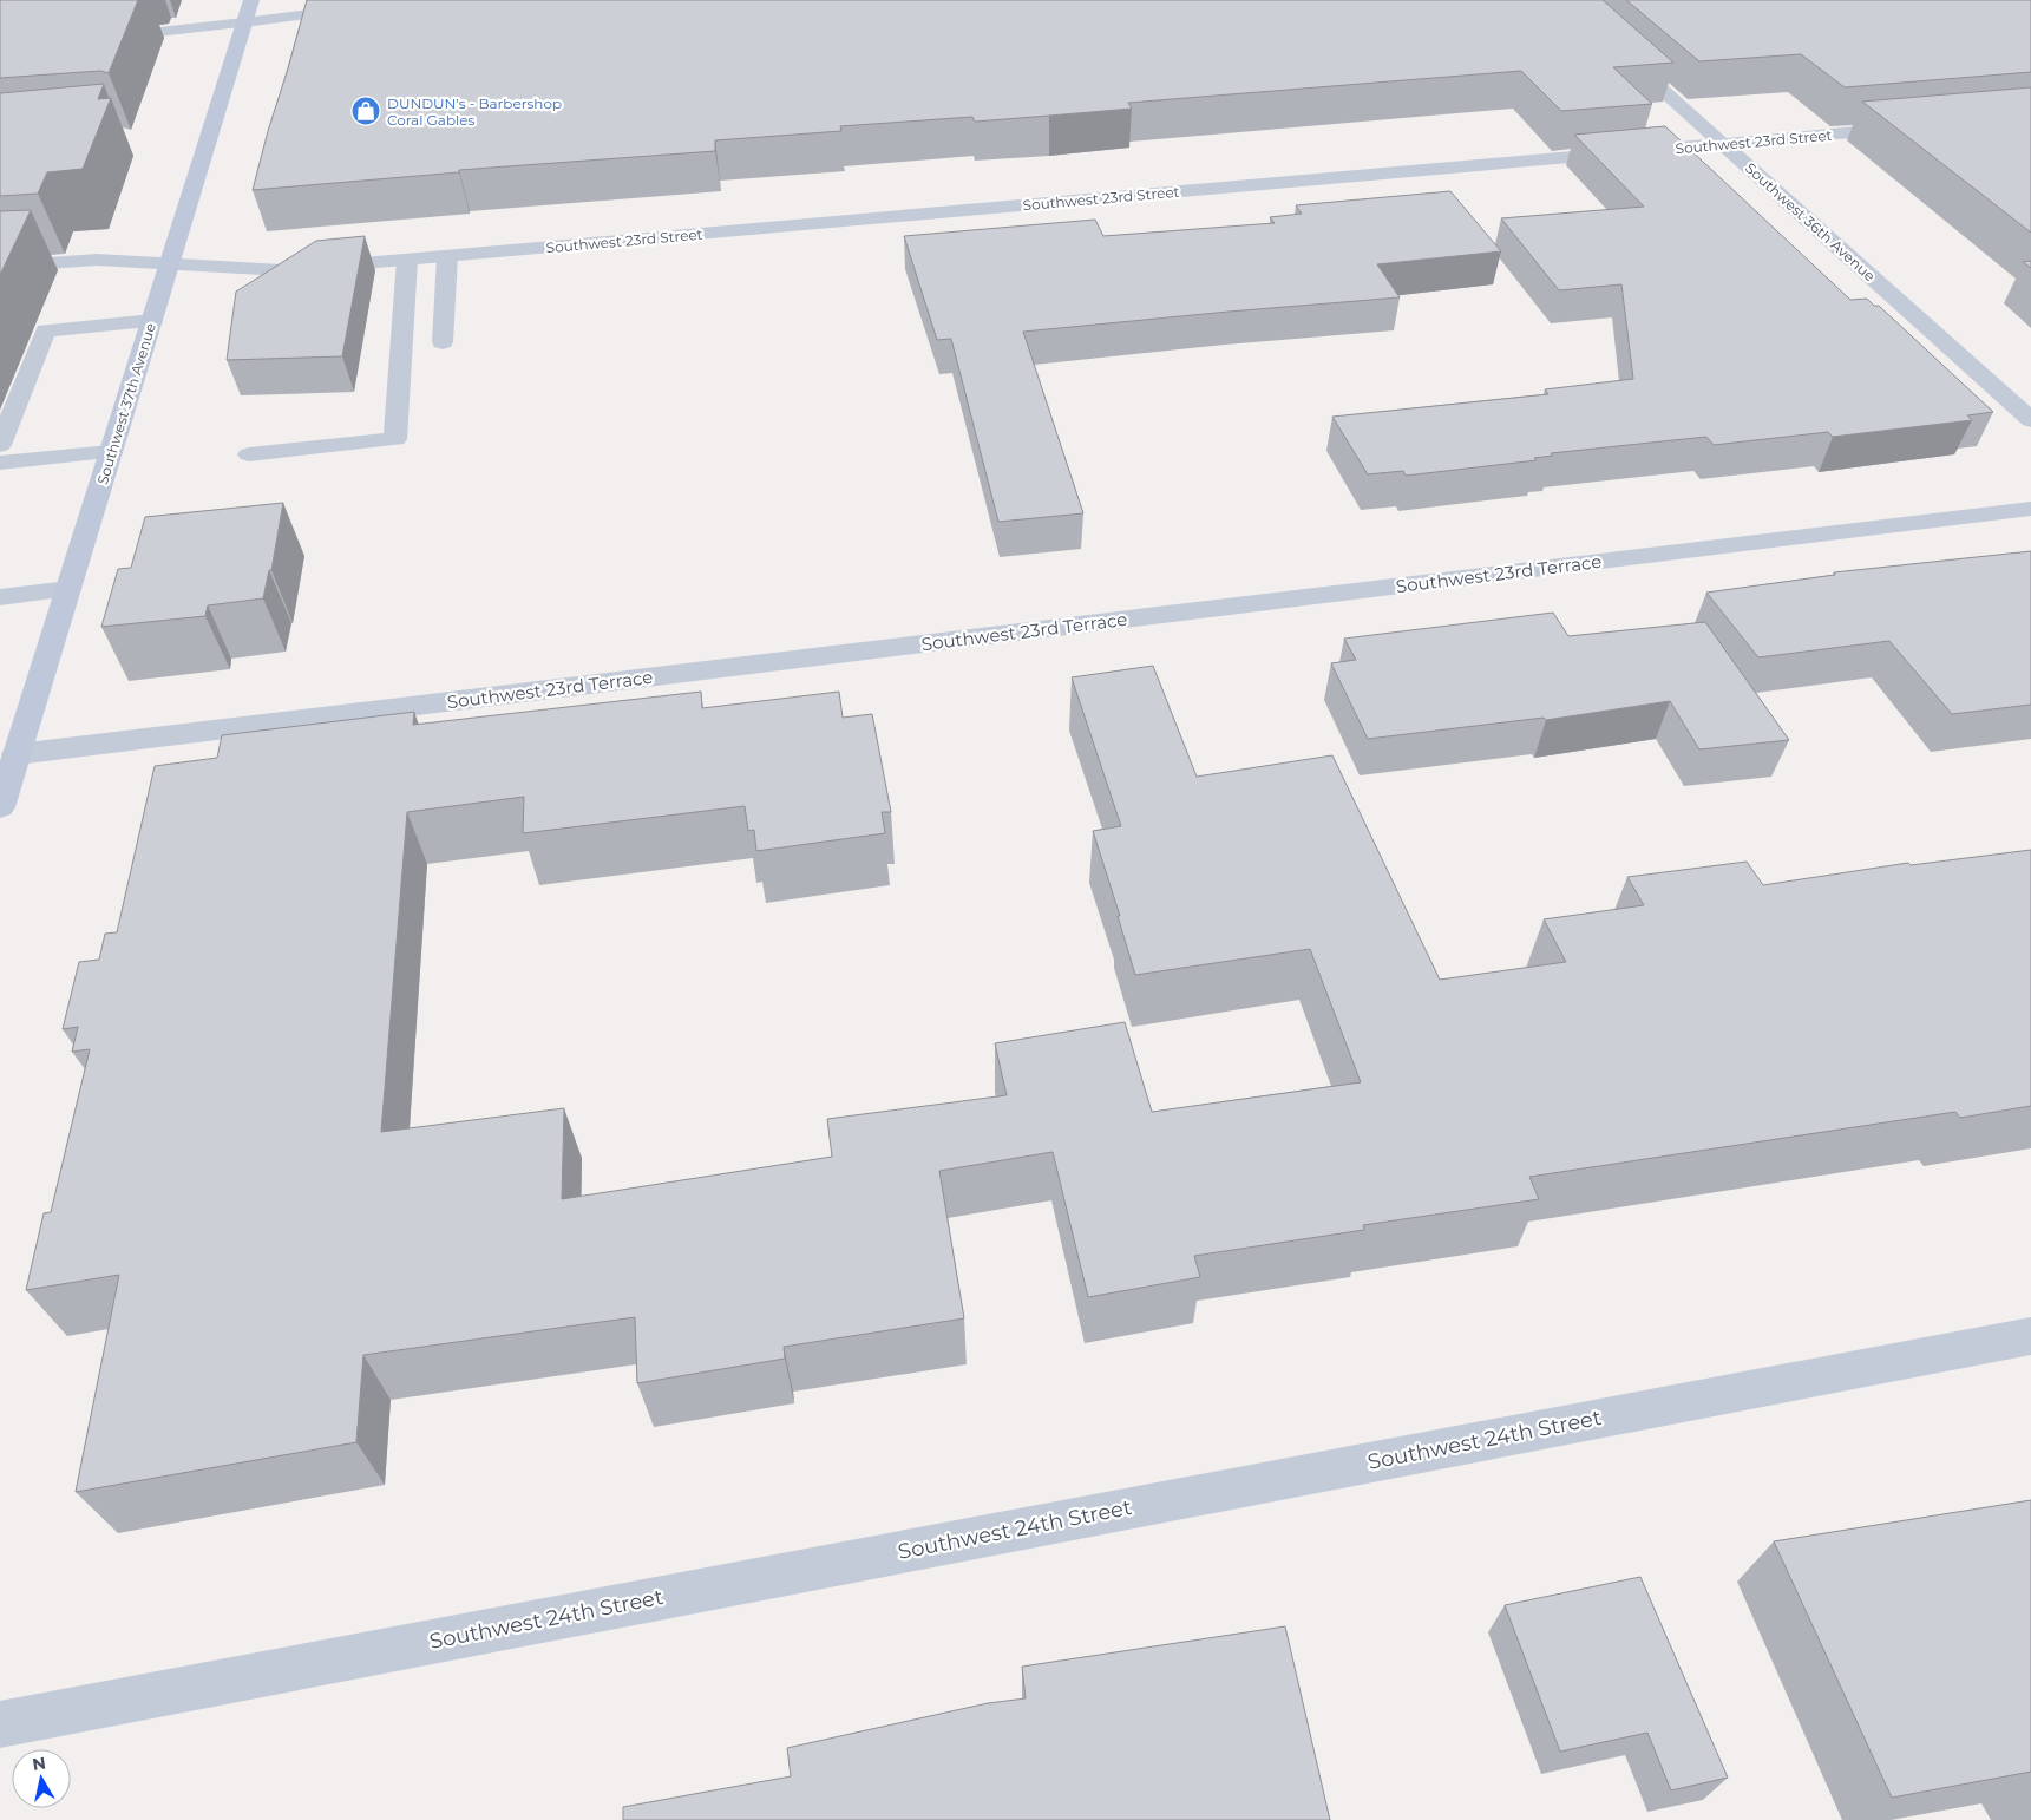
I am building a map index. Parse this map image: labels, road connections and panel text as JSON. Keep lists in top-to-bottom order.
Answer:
{
  "streets": {
    "main road": ["Southwest 37th Avenue"],
    "street": [
      "Southwest 23rd Street",
      "Southwest 36th Avenue",
      "Southwest 23rd Terrace",
      "Southwest 24th Street"
    ]
  },
  "crossings": [
    ["Southwest 23rd Street", "Southwest 36th Avenue"],
    ["Southwest 23rd Street", "Southwest 37th Avenue"],
    ["Southwest 37th Avenue", "Southwest 23rd Terrace"]
  ],
  "places": {
    "shop": ["DUNDUN’s - Barbershop Coral Gables"]
  },
  "north": "top"
}
